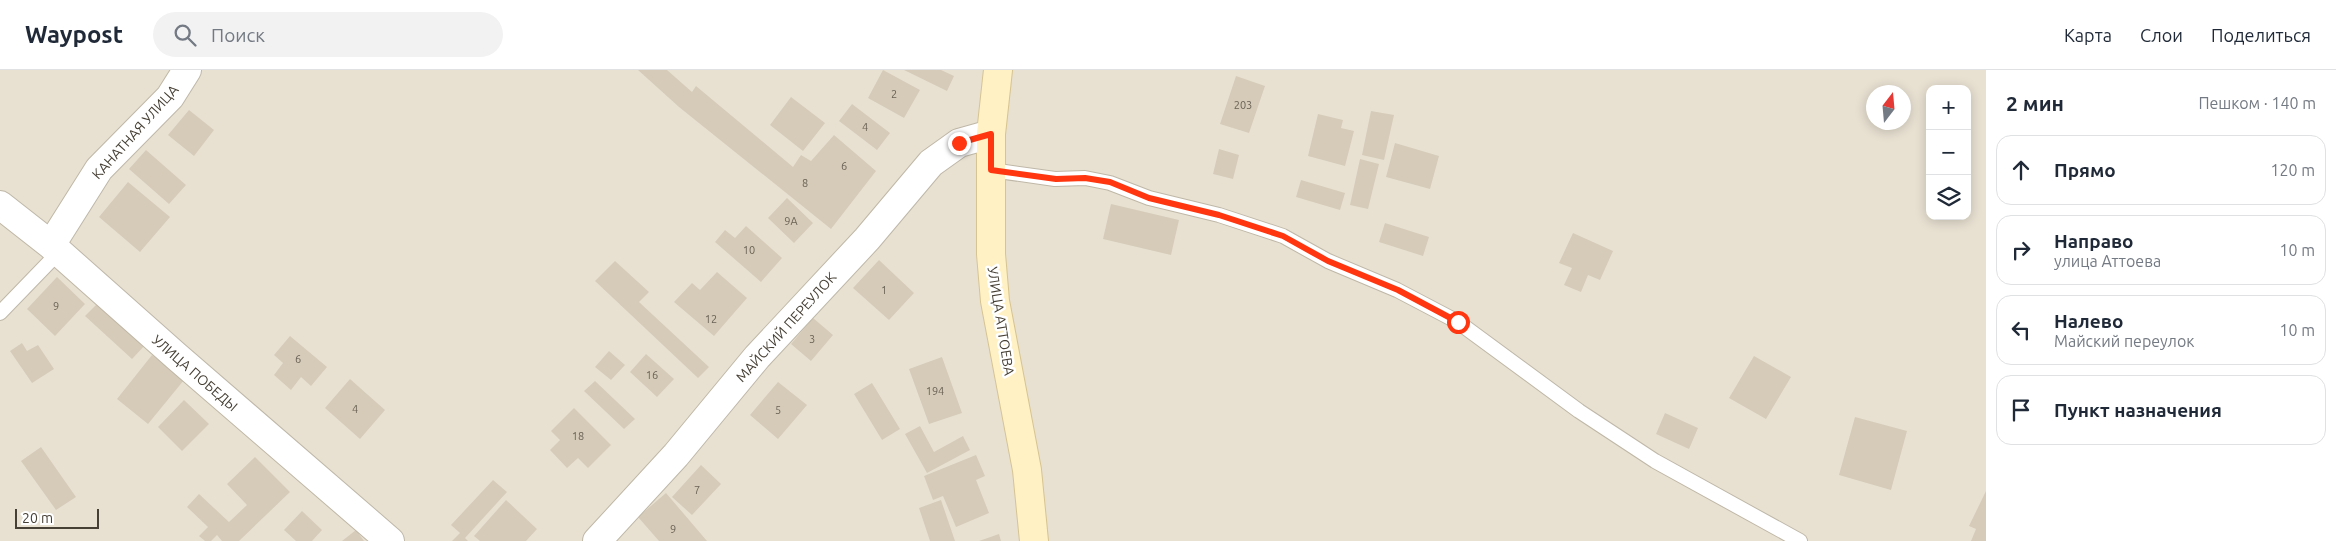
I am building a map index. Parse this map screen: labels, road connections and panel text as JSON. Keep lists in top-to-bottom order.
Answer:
{
  "streets": {
    "street": [
      "КАНАТНАЯ УЛИЦА",
      "УЛИЦА АТТОЕВА",
      "МАЙСКИЙ ПЕРЕУЛОК",
      "УЛИЦА ПОБЕДЫ"
    ]
  },
  "crossings": [
    ["КАНАТНАЯ УЛИЦА", "УЛИЦА ПОБЕДЫ"],
    ["УЛИЦА АТТОЕВА", "МАЙСКИЙ ПЕРЕУЛОК"]
  ],
  "house_numbers": [
    "2",
    "203",
    "4",
    "6",
    "8",
    "9А",
    "10",
    "1",
    "9",
    "12",
    "3",
    "6",
    "16",
    "194",
    "4",
    "5",
    "18",
    "7",
    "9"
  ],
  "scale_bar": "20 m",
  "north": "top",
  "page": {
    "header": "Waypost",
    "search": "Поиск",
    "nav": ["Карта", "Слои", "Поделиться"],
    "heading": ["2 мин", "Пешком · 140 m"],
    "map_buttons": ["+", "−"],
    "list": [
      ["Прямо", "120 m"],
      ["Направо", "улица Аттоева", "10 m"],
      ["Налево", "Майский переулок", "10 m"],
      "Пункт назначения"
    ],
    "scale": "20 m"
  }
}
